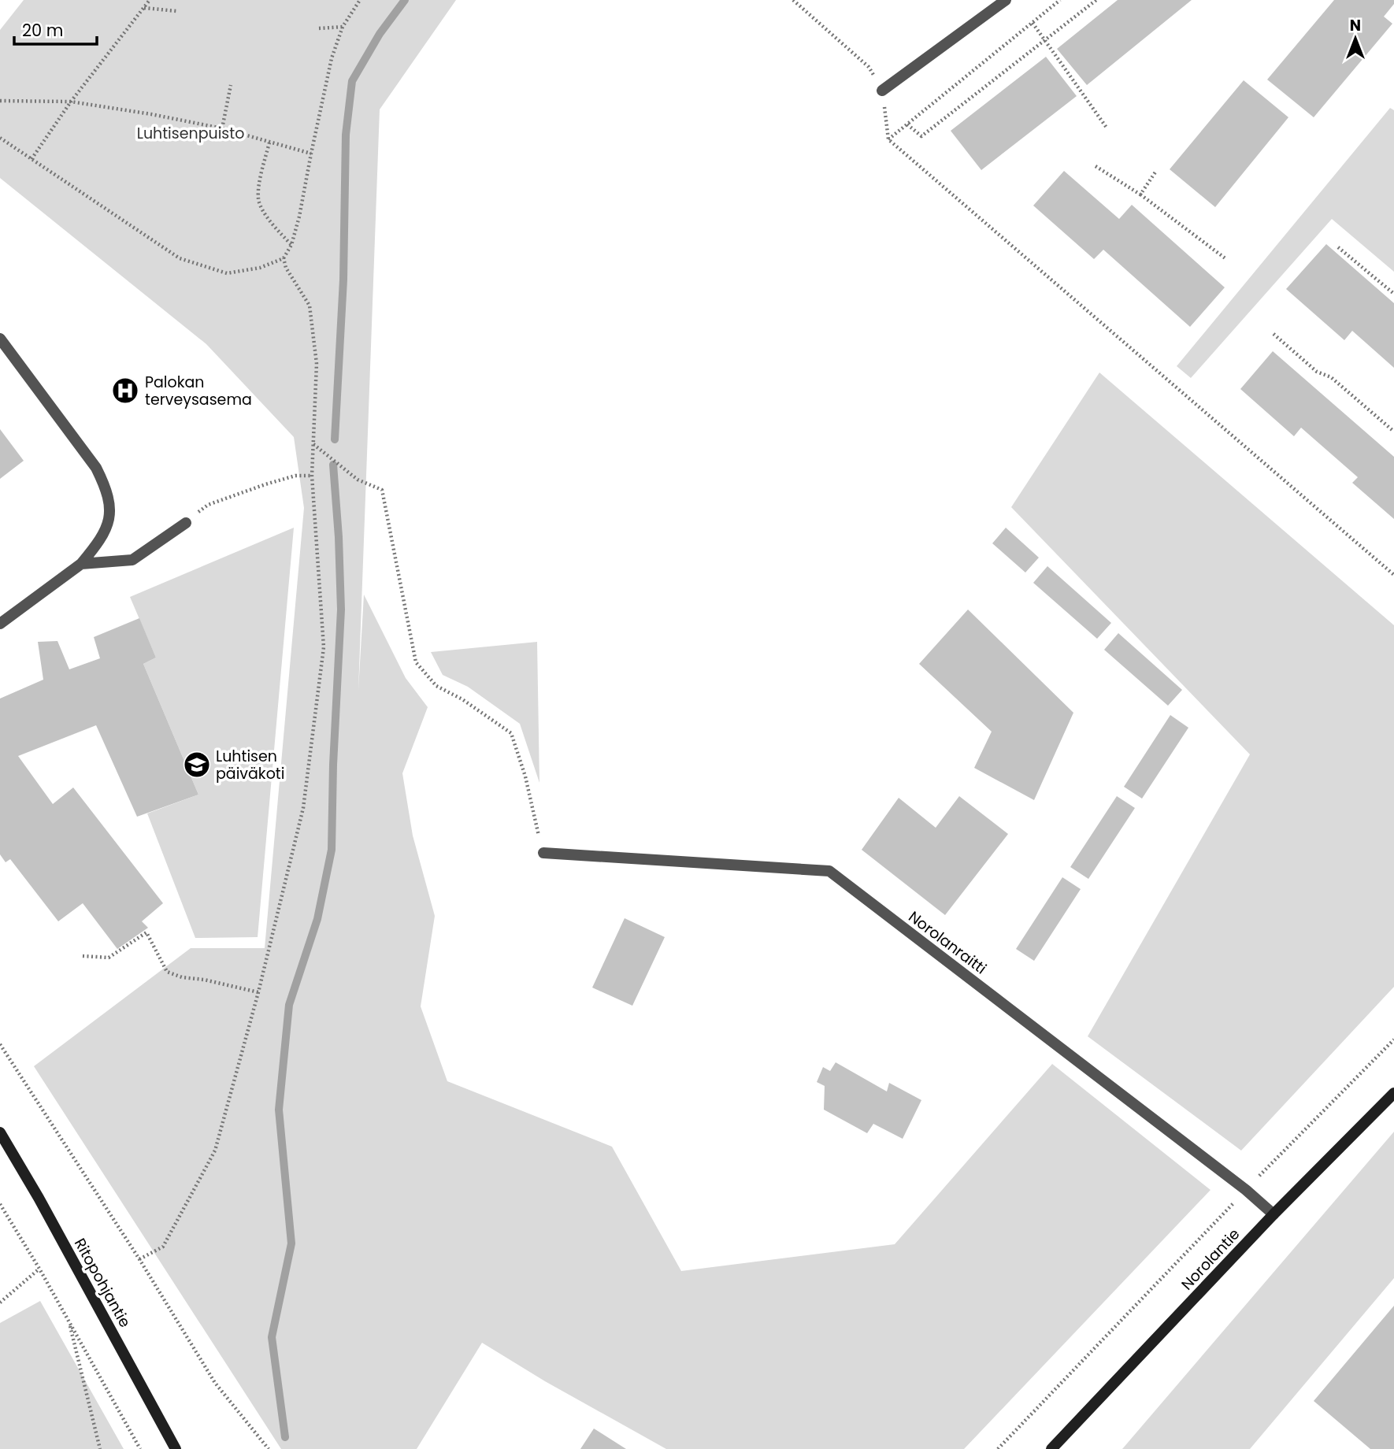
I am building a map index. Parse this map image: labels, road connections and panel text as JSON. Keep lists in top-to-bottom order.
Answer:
{
  "streets": {
    "street": ["Norolanraitti", "Norolantie", "Ritopohjantie"]
  },
  "crossings": [
    ["Norolanraitti", "Norolantie"]
  ],
  "parks": ["Luhtisenpuisto"],
  "places": {
    "hospital": ["Palokan terveysasema"],
    "school or university": ["Luhtisen päiväkoti"]
  },
  "scale_bar": "20 m",
  "north": "top"
}
